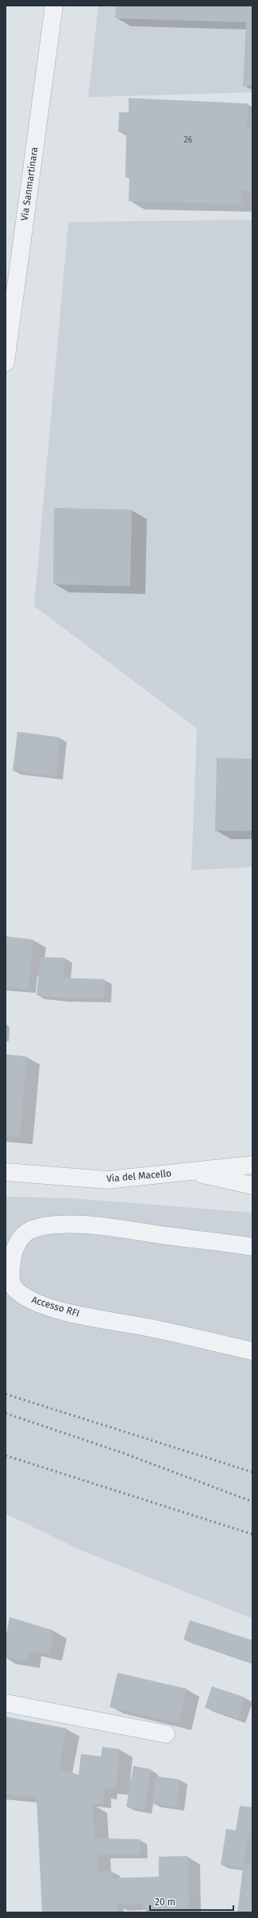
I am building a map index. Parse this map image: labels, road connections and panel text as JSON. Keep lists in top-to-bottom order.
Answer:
{
  "streets": {
    "street": ["Via Sanmartinara", "Via del Macello", "Accesso RFI"]
  },
  "house_numbers": ["26"],
  "scale_bar": "20 m"
}
